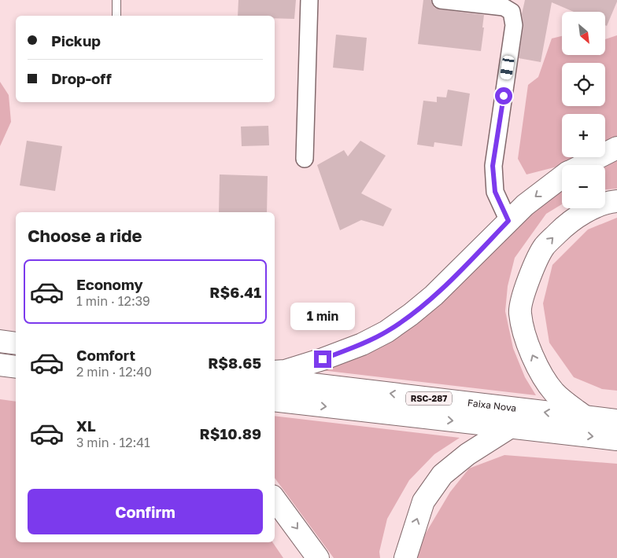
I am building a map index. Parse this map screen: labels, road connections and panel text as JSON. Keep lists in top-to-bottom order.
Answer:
{
  "streets": {
    "highway": ["RSC-287", "Faixa Nova"]
  },
  "north": "bottom right",
  "page": {
    "map_buttons": ["+", "−"],
    "banner": ["Pickup", "Drop-off"],
    "heading": "Choose a ride",
    "list": [
      {
        "name": "Economy",
        "note": "1 min · 12:39",
        "value": "R$6.41"
      },
      {
        "name": "Comfort",
        "note": "2 min · 12:40",
        "value": "R$8.65"
      },
      {
        "name": "XL",
        "note": "3 min · 12:41",
        "value": "R$10.89"
      }
    ],
    "bubble": "1 min",
    "buttons": "Confirm"
  }
}
